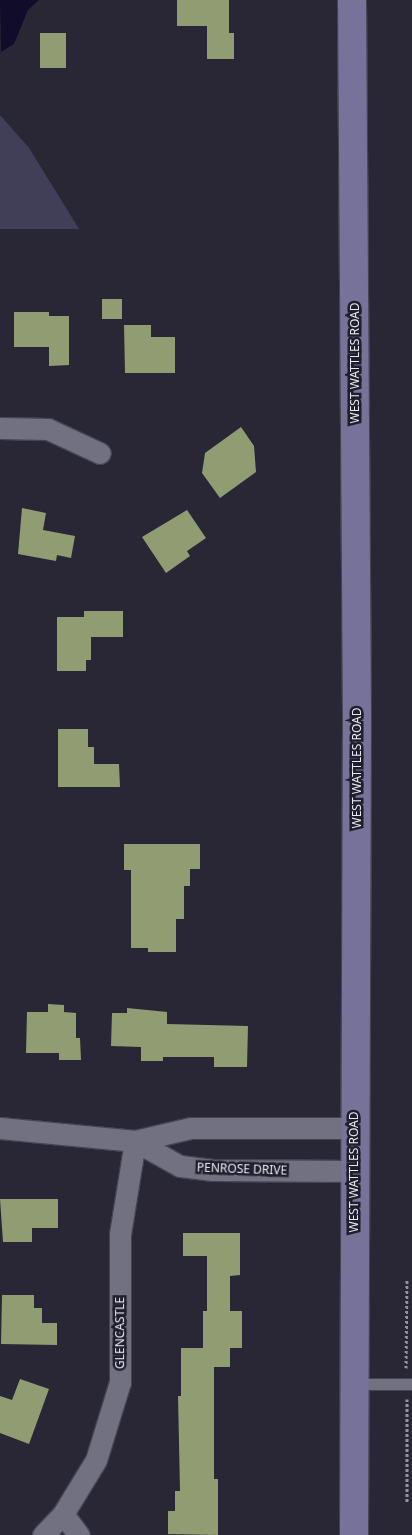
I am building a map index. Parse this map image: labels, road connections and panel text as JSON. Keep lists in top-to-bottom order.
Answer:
{
  "streets": {
    "street": ["WEST WATTLES ROAD", "PENROSE DRIVE", "GLENCASTLE"]
  },
  "crossings": [
    ["WEST WATTLES ROAD", "PENROSE DRIVE"],
    ["PENROSE DRIVE", "GLENCASTLE"]
  ]
}
